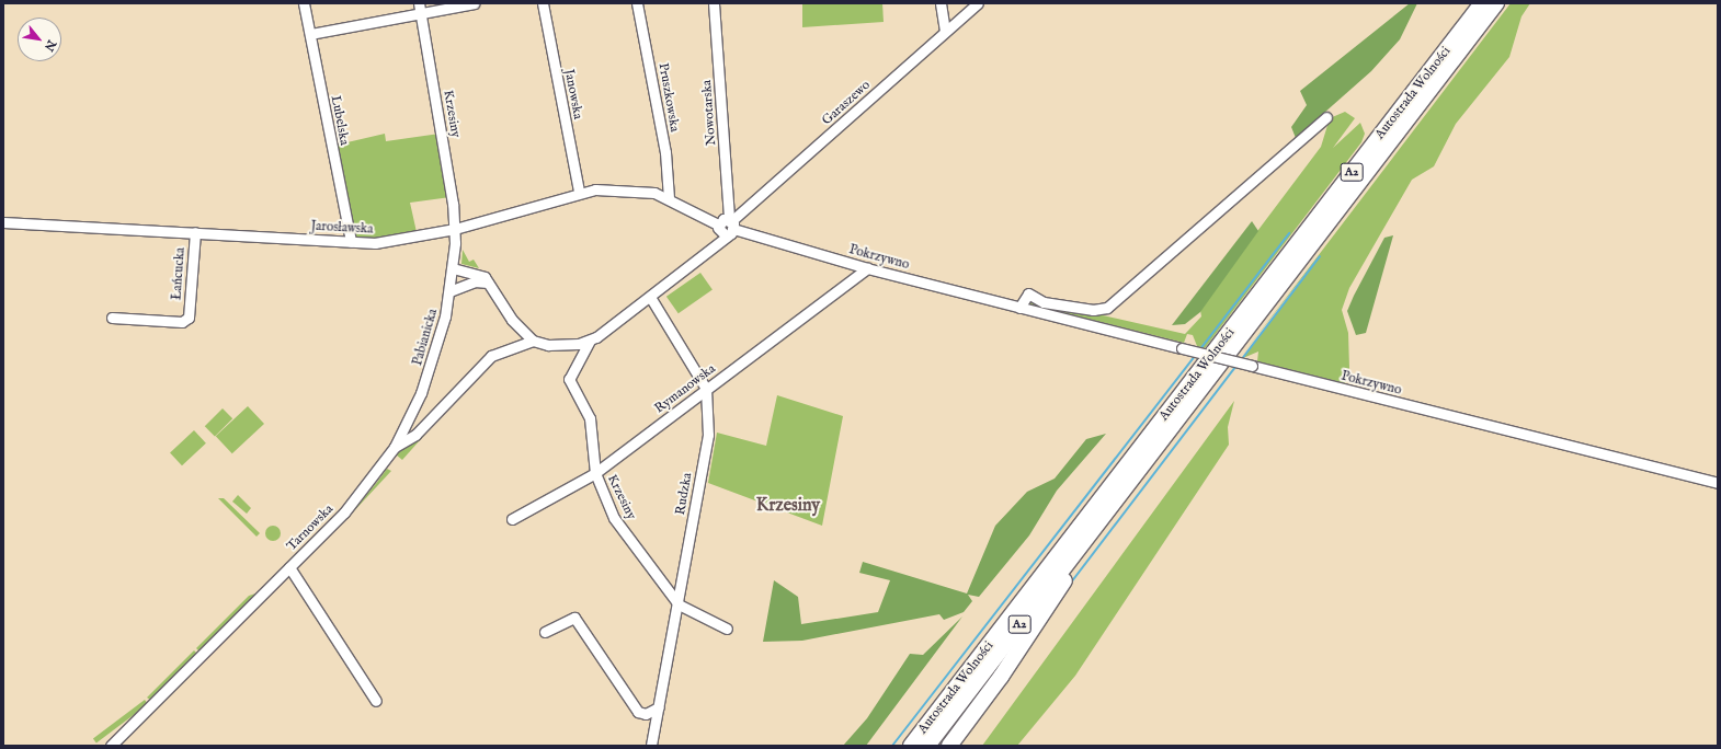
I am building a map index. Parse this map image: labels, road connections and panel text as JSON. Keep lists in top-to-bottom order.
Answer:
{
  "streets": {
    "highway": ["Autostrada Wolności", "A2"],
    "street": [
      "Janowska",
      "Pruszkowska",
      "Garaszewo",
      "Nowotarska",
      "Krzesiny",
      "Lubelska",
      "Jarosławska",
      "Pokrzywno",
      "Łańcucka",
      "Pabianicka",
      "Rymanowska",
      "Rudzka",
      "Tarnowska"
    ]
  },
  "crossings": [
    ["Janowska", "Jarosławska"],
    ["Pruszkowska", "Jarosławska"],
    ["Garaszewo", "Nowotarska"],
    ["Garaszewo", "Krzesiny"],
    ["Garaszewo", "Jarosławska"],
    ["Garaszewo", "Pokrzywno"],
    ["Garaszewo", "Rudzka"],
    ["Garaszewo", "Tarnowska"],
    ["Nowotarska", "Jarosławska"],
    ["Nowotarska", "Pokrzywno"],
    ["Krzesiny", "Jarosławska"],
    ["Krzesiny", "Pabianicka"],
    ["Krzesiny", "Rymanowska"],
    ["Krzesiny", "Rudzka"],
    ["Lubelska", "Jarosławska"],
    ["Jarosławska", "Pokrzywno"],
    ["Jarosławska", "Łańcucka"],
    ["Jarosławska", "Pabianicka"],
    ["Pokrzywno", "Rymanowska"],
    ["Pabianicka", "Tarnowska"],
    ["Rymanowska", "Rudzka"]
  ],
  "districts": ["Krzesiny"],
  "north": "bottom right"
}
